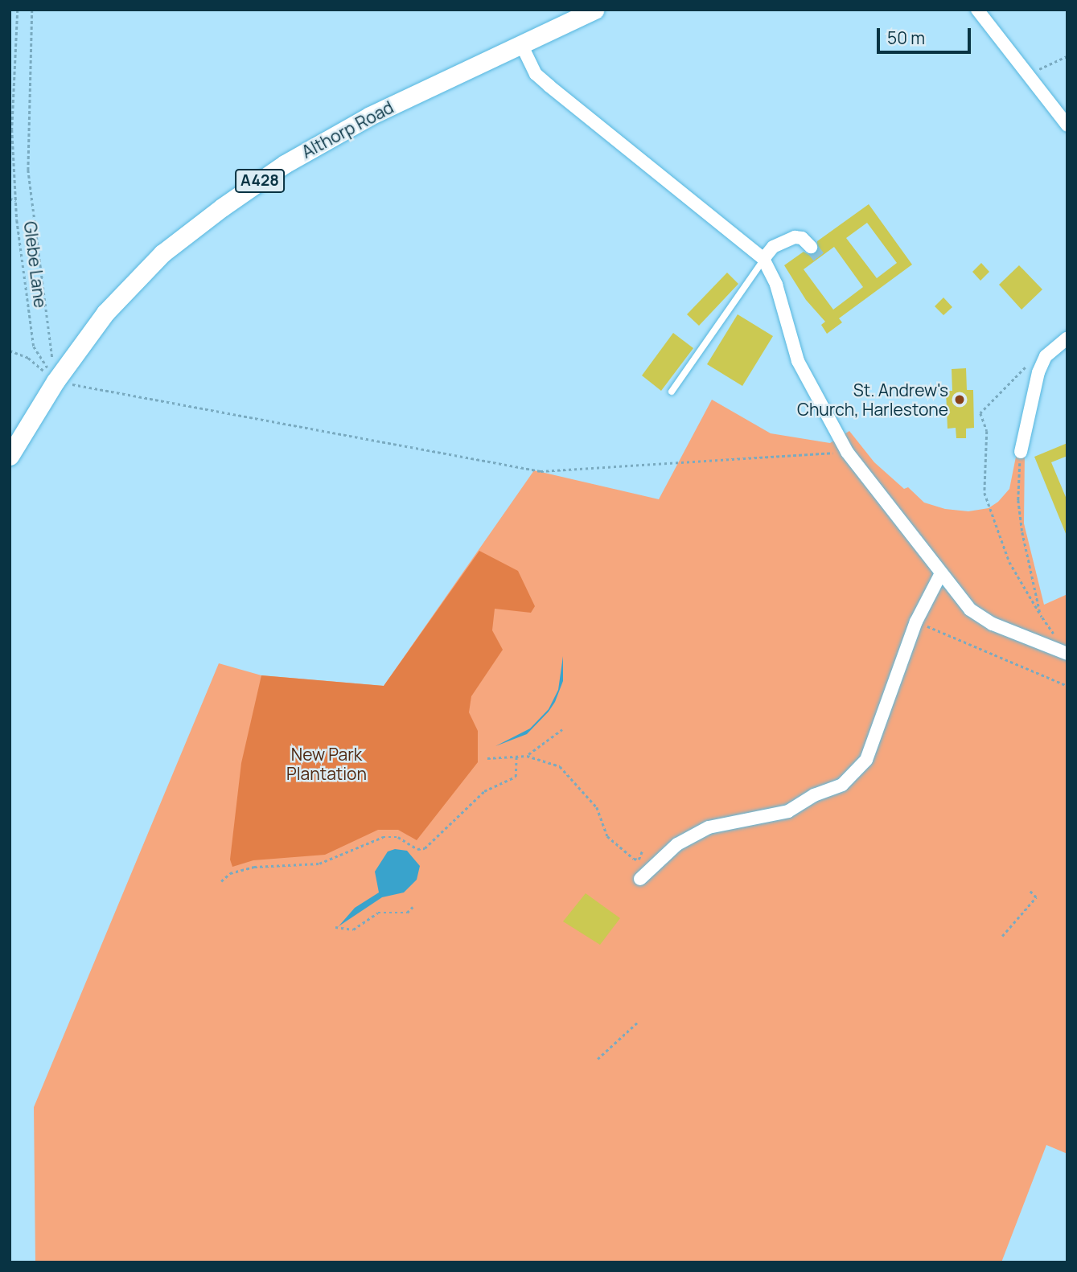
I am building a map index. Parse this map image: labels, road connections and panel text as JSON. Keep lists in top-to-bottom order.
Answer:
{
  "streets": {
    "main road": ["Althorp Road", "A428"],
    "path": ["Glebe Lane"]
  },
  "crossings": [
    ["Althorp Road", "Glebe Lane"]
  ],
  "parks": ["New Park Plantation"],
  "places": ["St. Andrew's Church, Harlestone"],
  "scale_bar": "50 m"
}
